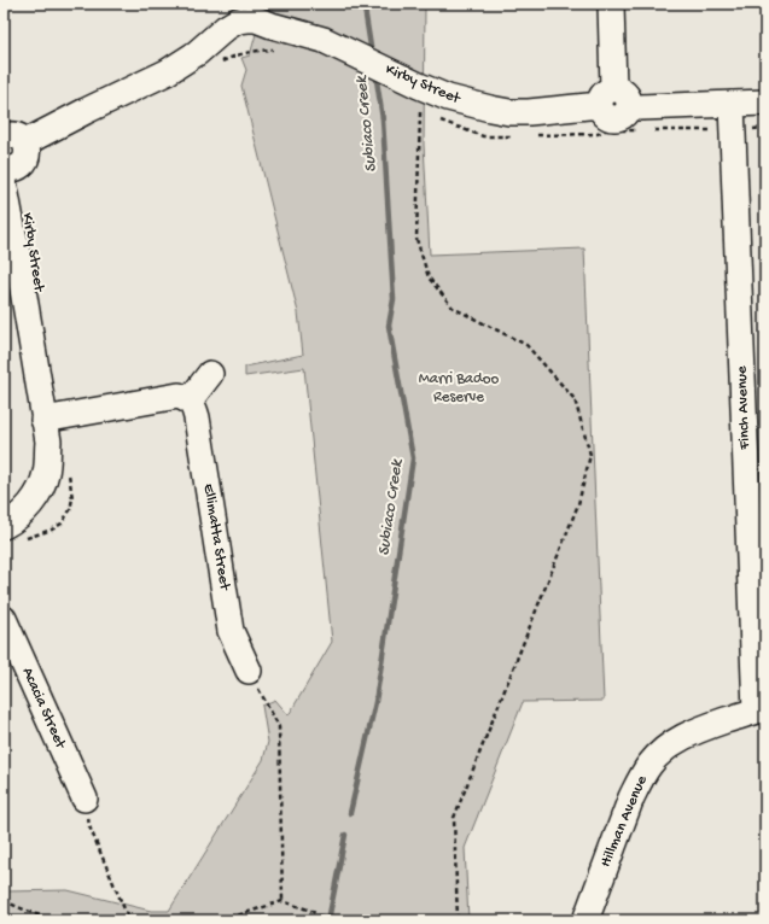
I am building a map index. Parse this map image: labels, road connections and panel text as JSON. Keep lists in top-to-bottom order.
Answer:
{
  "streets": {
    "street": [
      "Kirby Street",
      "Finch Avenue",
      "Ellimatta Street",
      "Acacia Street",
      "Hillman Avenue"
    ]
  },
  "crossings": [
    ["Kirby Street", "Finch Avenue"],
    ["Finch Avenue", "Hillman Avenue"]
  ],
  "water": ["Subiaco Creek"],
  "parks": ["Marri Badoo Reserve"]
}
